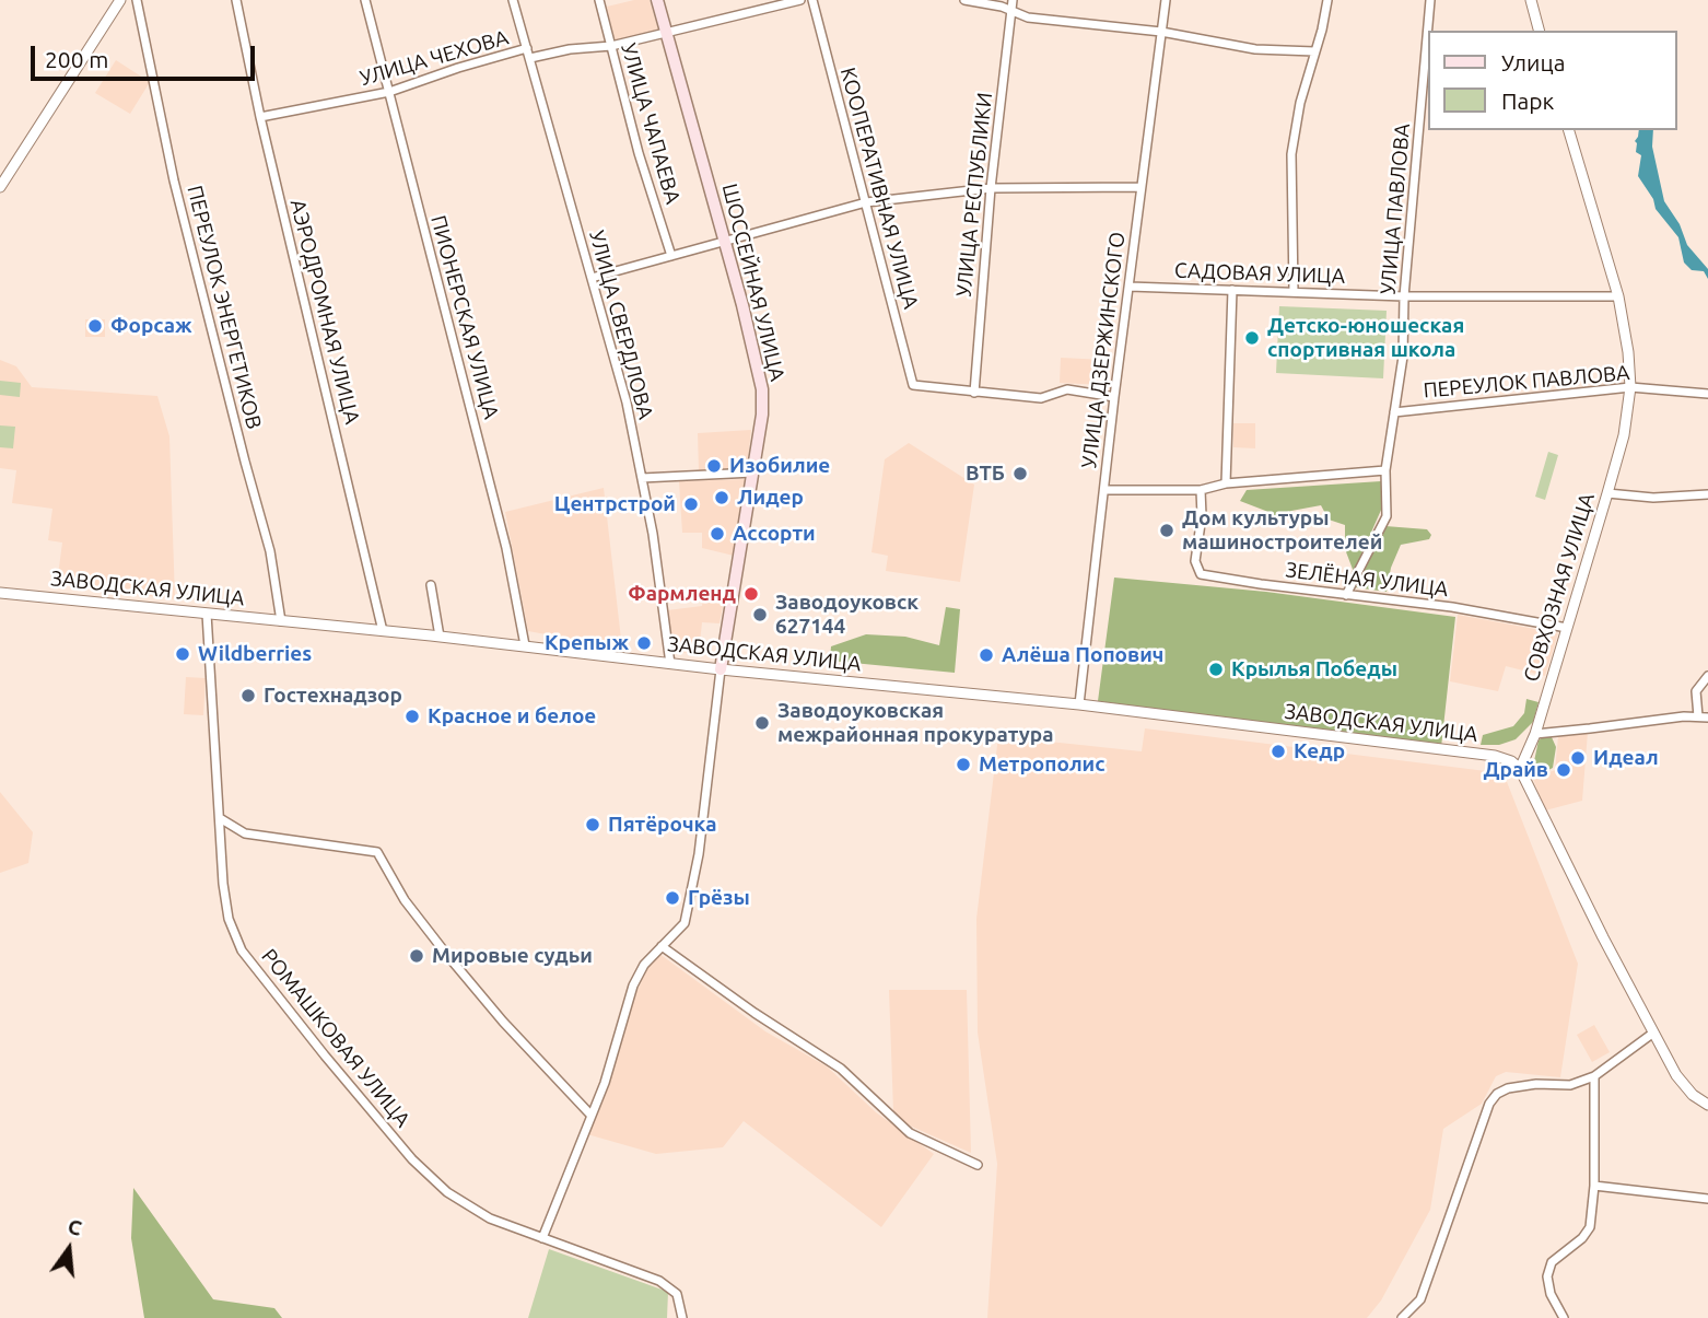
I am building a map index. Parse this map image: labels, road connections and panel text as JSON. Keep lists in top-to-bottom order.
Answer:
{
  "streets": {
    "main road": ["ШОССЕЙНАЯ УЛИЦА"],
    "street": [
      "УЛИЦА ЧЕХОВА",
      "УЛИЦА ЧАПАЕВА",
      "КООПЕРАТИВНАЯ УЛИЦА",
      "УЛИЦА РЕСПУБЛИКИ",
      "УЛИЦА ПАВЛОВА",
      "САДОВАЯ УЛИЦА",
      "ПЕРЕУЛОК ЭНЕРГЕТИКОВ",
      "АЭРОДРОМНАЯ УЛИЦА",
      "ПИОНЕРСКАЯ УЛИЦА",
      "УЛИЦА СВЕРДЛОВА",
      "УЛИЦА ДЗЕРЖИНСКОГО",
      "ПЕРЕУЛОК ПАВЛОВА",
      "ЗЕЛЁНАЯ УЛИЦА",
      "СОВХОЗНАЯ УЛИЦА",
      "ЗАВОДСКАЯ УЛИЦА",
      "РОМАШКОВАЯ УЛИЦА"
    ]
  },
  "crossings": [
    ["УЛИЦА ЧЕХОВА", "АЭРОДРОМНАЯ УЛИЦА"],
    ["УЛИЦА ЧЕХОВА", "ПИОНЕРСКАЯ УЛИЦА"],
    ["УЛИЦА ЧЕХОВА", "УЛИЦА СВЕРДЛОВА"],
    ["КООПЕРАТИВНАЯ УЛИЦА", "УЛИЦА РЕСПУБЛИКИ"],
    ["УЛИЦА ПАВЛОВА", "САДОВАЯ УЛИЦА"],
    ["УЛИЦА ПАВЛОВА", "ПЕРЕУЛОК ПАВЛОВА"],
    ["УЛИЦА ПАВЛОВА", "ЗЕЛЁНАЯ УЛИЦА"],
    ["САДОВАЯ УЛИЦА", "УЛИЦА ДЗЕРЖИНСКОГО"],
    ["САДОВАЯ УЛИЦА", "СОВХОЗНАЯ УЛИЦА"],
    ["ШОССЕЙНАЯ УЛИЦА", "ЗАВОДСКАЯ УЛИЦА"],
    ["ПЕРЕУЛОК ЭНЕРГЕТИКОВ", "ЗАВОДСКАЯ УЛИЦА"],
    ["АЭРОДРОМНАЯ УЛИЦА", "ЗАВОДСКАЯ УЛИЦА"],
    ["ПИОНЕРСКАЯ УЛИЦА", "ЗАВОДСКАЯ УЛИЦА"],
    ["УЛИЦА СВЕРДЛОВА", "ЗАВОДСКАЯ УЛИЦА"],
    ["УЛИЦА ДЗЕРЖИНСКОГО", "ЗАВОДСКАЯ УЛИЦА"],
    ["ПЕРЕУЛОК ПАВЛОВА", "СОВХОЗНАЯ УЛИЦА"],
    ["ЗЕЛЁНАЯ УЛИЦА", "СОВХОЗНАЯ УЛИЦА"],
    ["СОВХОЗНАЯ УЛИЦА", "ЗАВОДСКАЯ УЛИЦА"],
    ["ЗАВОДСКАЯ УЛИЦА", "РОМАШКОВАЯ УЛИЦА"]
  ],
  "places": [
    "Форсаж",
    "Детско-юношеская спортивная школа",
    "Изобилие",
    "ВТБ",
    "Лидер",
    "Центрстрой",
    "Дом культуры машиностроителей",
    "Ассорти",
    "Фармленд",
    "Заводоуковск 627144",
    "Крепыж",
    "Wildberries",
    "Алёша Попович",
    "Крылья Победы",
    "Гостехнадзор",
    "Красное и белое",
    "Заводоуковская межрайонная прокуратура",
    "Кедр",
    "Идеал",
    "Метрополис",
    "Драйв",
    "Пятёрочка",
    "Грёзы",
    "Мировые судьи"
  ],
  "legend": ["Улица", "Парк"],
  "scale_bar": "200 m",
  "north": "top"
}
